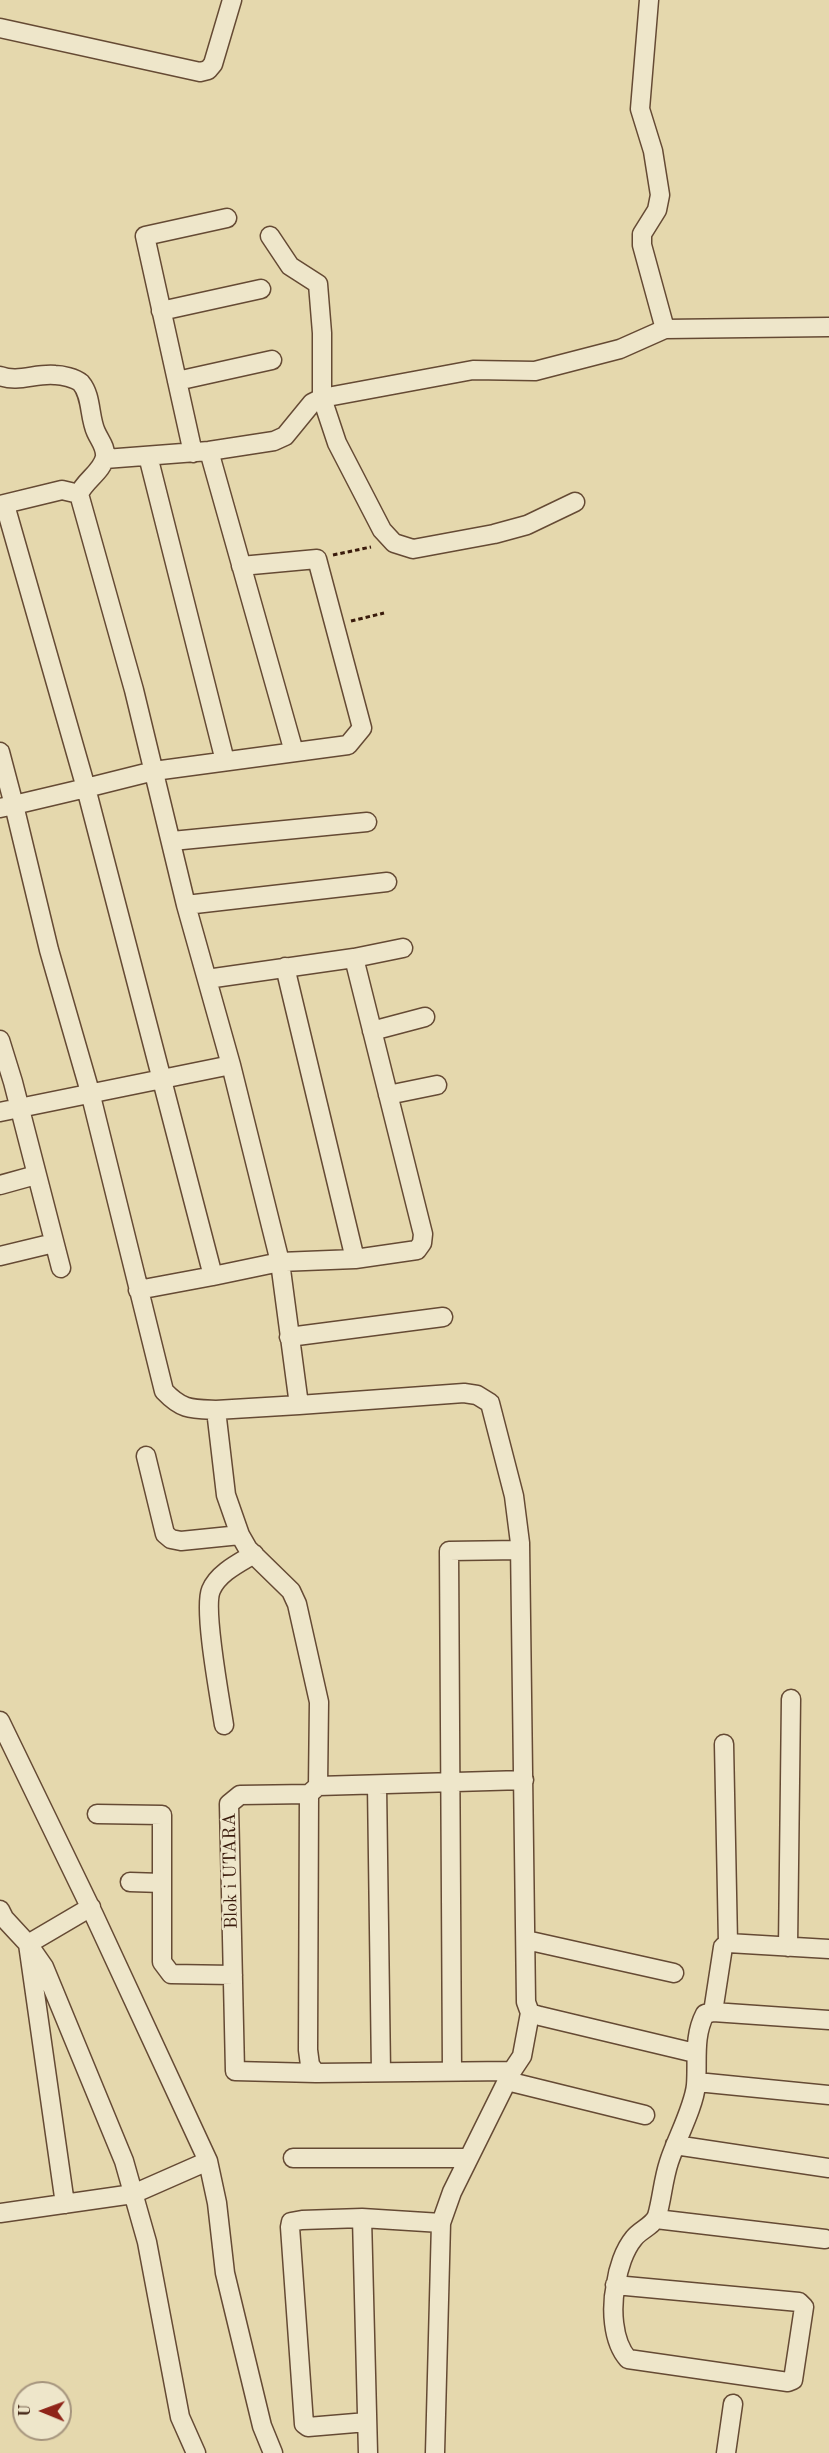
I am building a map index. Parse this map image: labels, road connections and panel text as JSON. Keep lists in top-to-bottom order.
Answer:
{
  "streets": {
    "street": ["Blok i UTARA"]
  },
  "north": "left"
}
